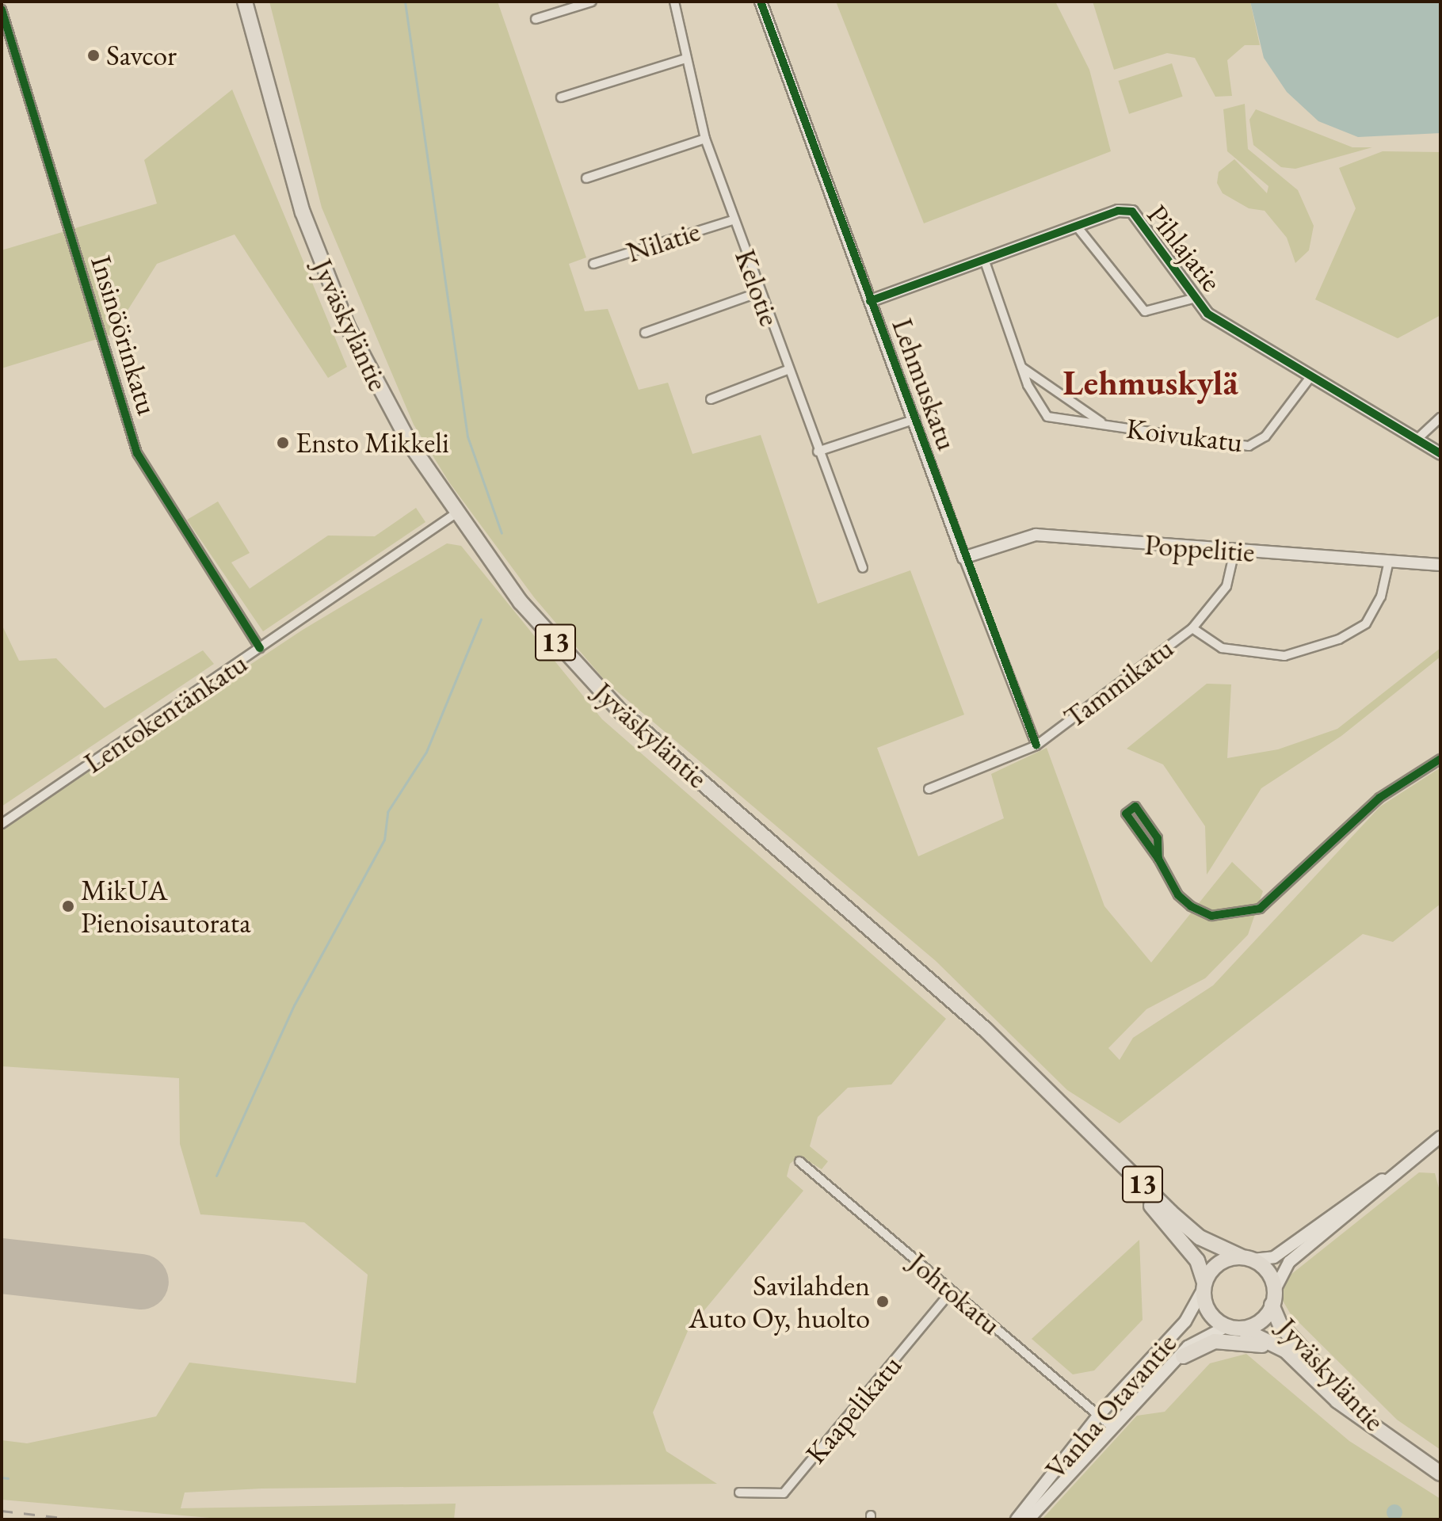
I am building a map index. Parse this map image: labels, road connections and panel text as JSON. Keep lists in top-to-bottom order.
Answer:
{
  "streets": {
    "highway": ["Jyväskyläntie", "13"],
    "street": [
      "Nilatie",
      "Pihlajatie",
      "Kelotie",
      "Insinöörinkatu",
      "Lehmuskatu",
      "Koivukatu",
      "Poppelitie",
      "Tammikatu",
      "Lentokentänkatu",
      "Johtokatu",
      "Vanha Otavantie",
      "Kaapelikatu"
    ]
  },
  "crossings": [
    ["Nilatie", "Kelotie"],
    ["Pihlajatie", "Lehmuskatu"],
    ["Pihlajatie", "Koivukatu"],
    ["Jyväskyläntie", "13"],
    ["Jyväskyläntie", "Lentokentänkatu"],
    ["Jyväskyläntie", "Vanha Otavantie"],
    ["Insinöörinkatu", "Lentokentänkatu"],
    ["Lehmuskatu", "Poppelitie"],
    ["Lehmuskatu", "Tammikatu"],
    ["Poppelitie", "Tammikatu"],
    ["13", "Vanha Otavantie"],
    ["Johtokatu", "Vanha Otavantie"],
    ["Johtokatu", "Kaapelikatu"]
  ],
  "districts": ["Lehmuskylä"],
  "places": [
    "Savcor",
    "Ensto Mikkeli",
    "MikUA Pienoisautorata",
    "Savilahden Auto Oy, huolto"
  ]
}
